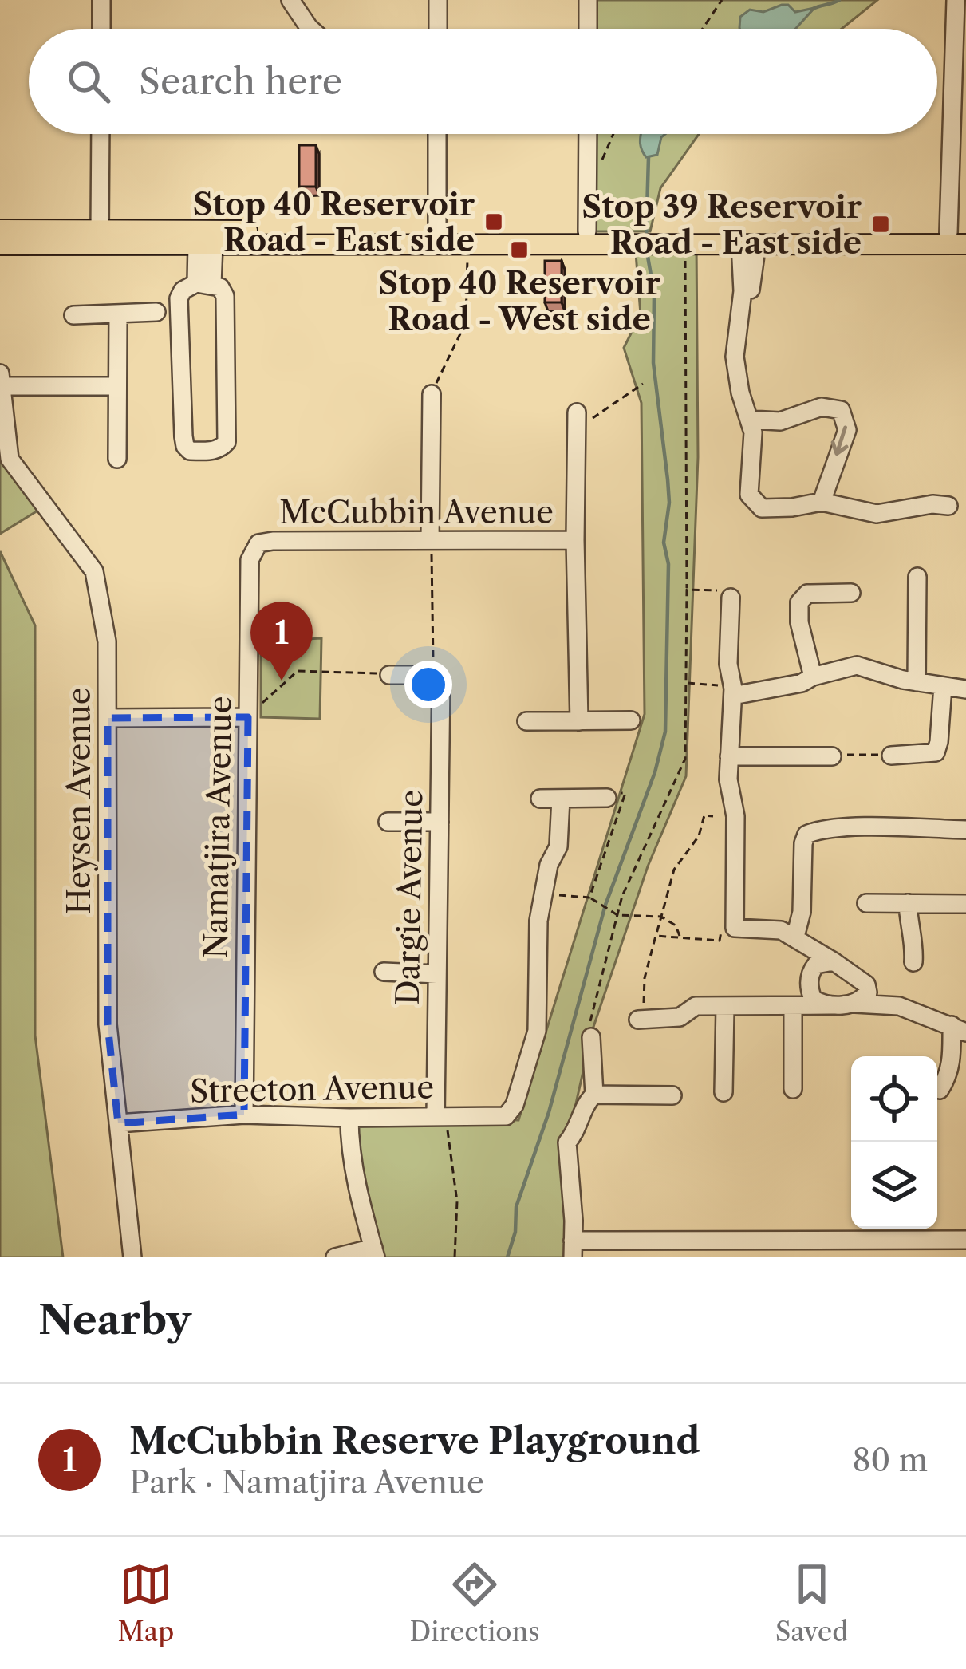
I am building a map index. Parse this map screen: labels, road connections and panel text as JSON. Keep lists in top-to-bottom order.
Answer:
{
  "streets": {
    "street": [
      "McCubbin Avenue",
      "Heysen Avenue",
      "Namatjira Avenue",
      "Dargie Avenue",
      "Streeton Avenue"
    ]
  },
  "crossings": [
    ["McCubbin Avenue", "Namatjira Avenue"],
    ["Heysen Avenue", "Streeton Avenue"],
    ["Namatjira Avenue", "Streeton Avenue"],
    ["Dargie Avenue", "Streeton Avenue"]
  ],
  "places": {
    "transit": ["Stop 40 Reservoir Road - East side", "Stop 39 Reservoir Road - East side", "Stop 40 Reservoir Road - West side"]
  },
  "page": {
    "search": "Search here",
    "pins": "1",
    "heading": "Nearby",
    "list": [
      {
        "mark": "1",
        "name": "McCubbin Reserve Playground",
        "note": "Park · Namatjira Avenue",
        "value": "80 m"
      }
    ],
    "nav": ["Map", "Directions", "Saved"]
  }
}
